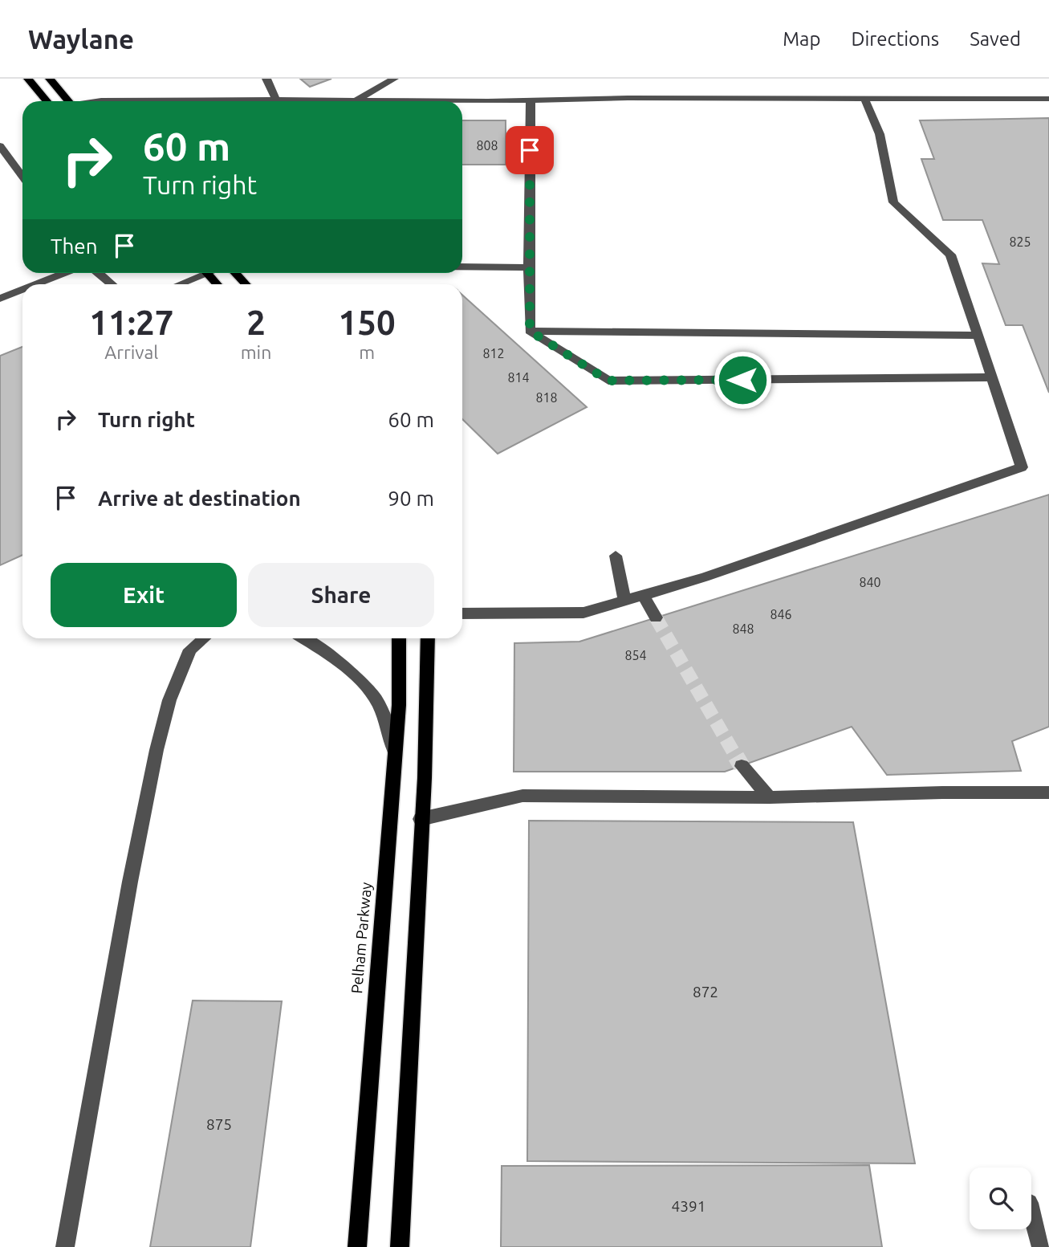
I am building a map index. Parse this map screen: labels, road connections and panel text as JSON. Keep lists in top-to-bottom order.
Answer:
{
  "streets": {
    "main road": ["Pelham Parkway"]
  },
  "house_numbers": [
    "808",
    "825",
    "812",
    "814",
    "818",
    "840",
    "846",
    "848",
    "854",
    "872",
    "875",
    "4391"
  ],
  "page": {
    "header": "Waylane",
    "nav": ["Map", "Directions", "Saved"],
    "turn": ["60 m", "Turn right"],
    "then": "Then",
    "eta": [
      "11:27",
      "Arrival",
      "2",
      "min",
      "150",
      "m"
    ],
    "list": [
      {
        "name": "Turn right",
        "value": "60 m"
      },
      {
        "name": "Arrive at destination",
        "value": "90 m"
      }
    ],
    "buttons": ["Exit", "Share"]
  }
}
